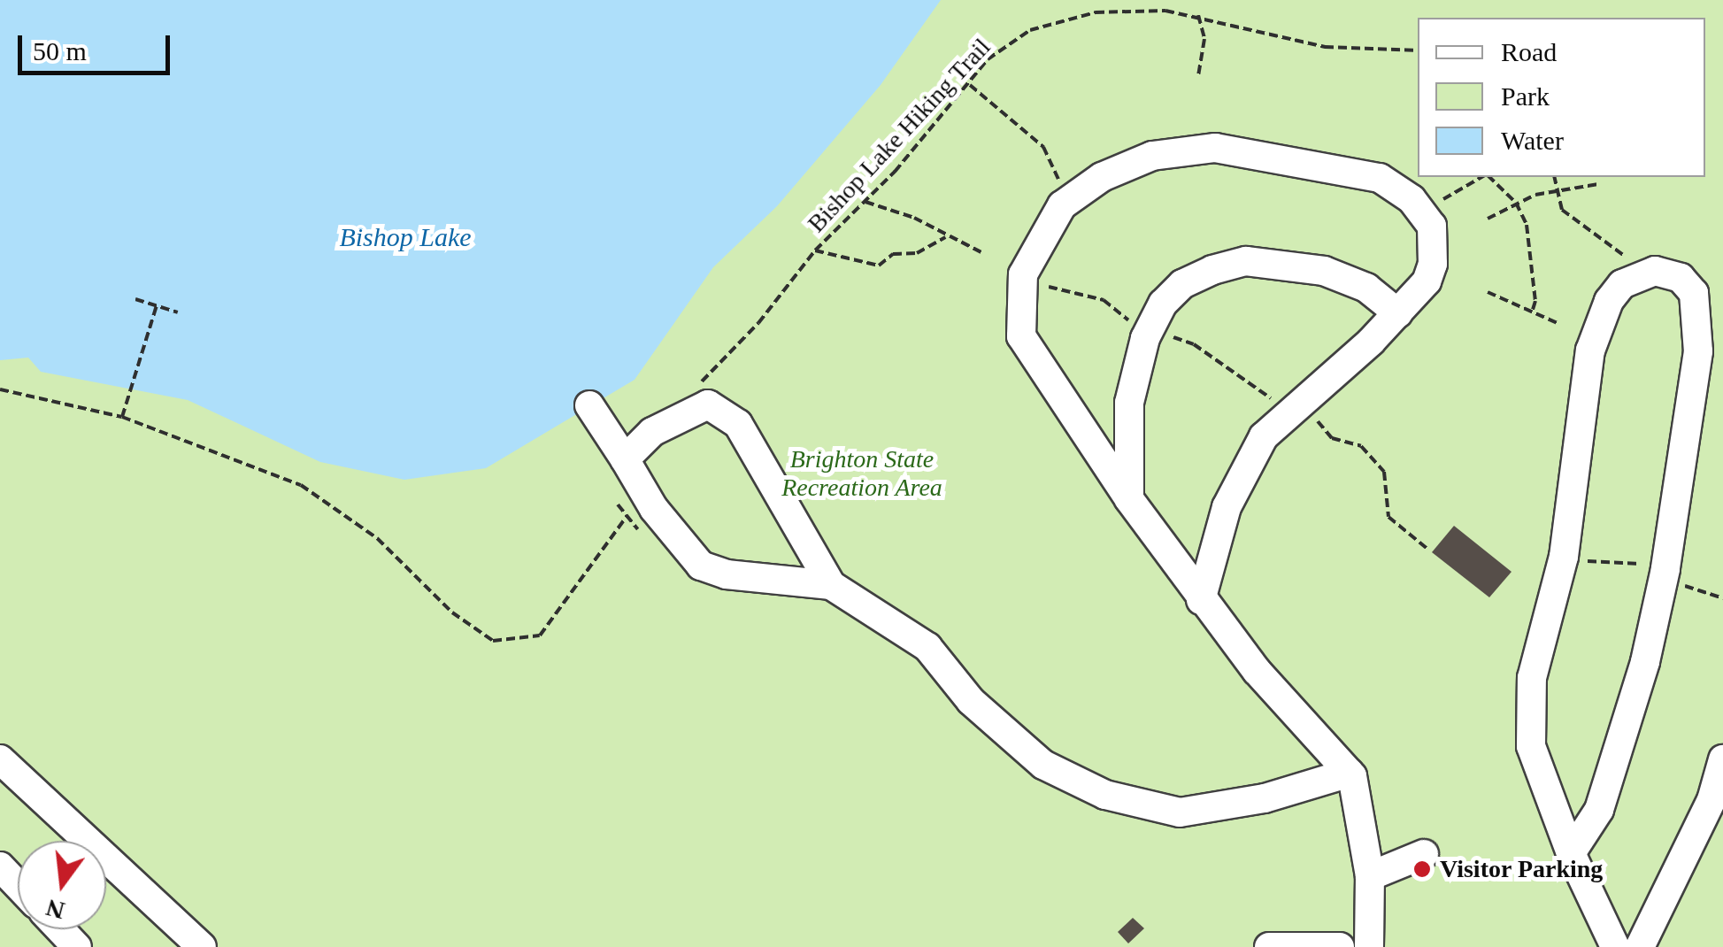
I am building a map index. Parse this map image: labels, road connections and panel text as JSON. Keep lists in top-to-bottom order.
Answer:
{
  "streets": {
    "path": ["Bishop Lake Hiking Trail"]
  },
  "water": ["Bishop Lake"],
  "parks": ["Brighton State Recreation Area"],
  "places": ["Visitor Parking"],
  "legend": ["Road", "Park", "Water"],
  "scale_bar": "50 m",
  "north": "bottom"
}
